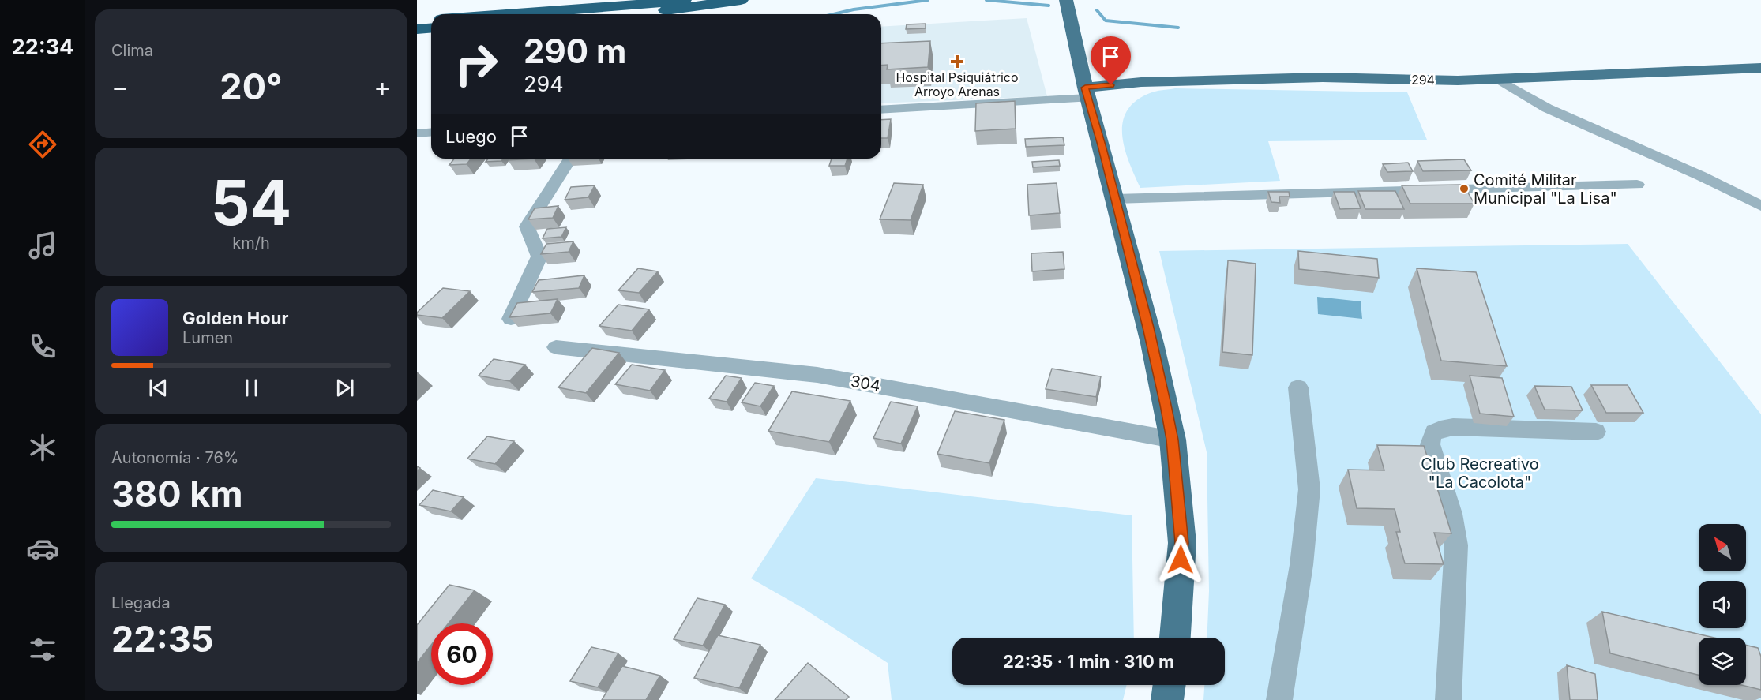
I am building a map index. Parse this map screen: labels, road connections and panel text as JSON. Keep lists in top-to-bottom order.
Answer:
{
  "streets": {
    "main road": ["294"],
    "street": ["304"]
  },
  "parks": ["Club Recreativo \"La Cacolota\""],
  "places": {
    "health": ["Hospital Psiquiátrico Arroyo Arenas"],
    "other": ["Comité Militar Municipal \"La Lisa\""]
  },
  "north": "top left",
  "page": {
    "tabs": "22:34",
    "tile": [
      "Clima",
      ["54", "km/h"],
      ["Autonomía · 76%", "380 km"],
      ["Llegada", "22:35"]
    ],
    "turn": ["290 m", "294"],
    "heat": ["−", "20°", "+"],
    "then": "Luego",
    "song": ["Golden Hour", "Lumen"],
    "limit": "60",
    "trip": "22:35 · 1 min · 310 m"
  }
}
